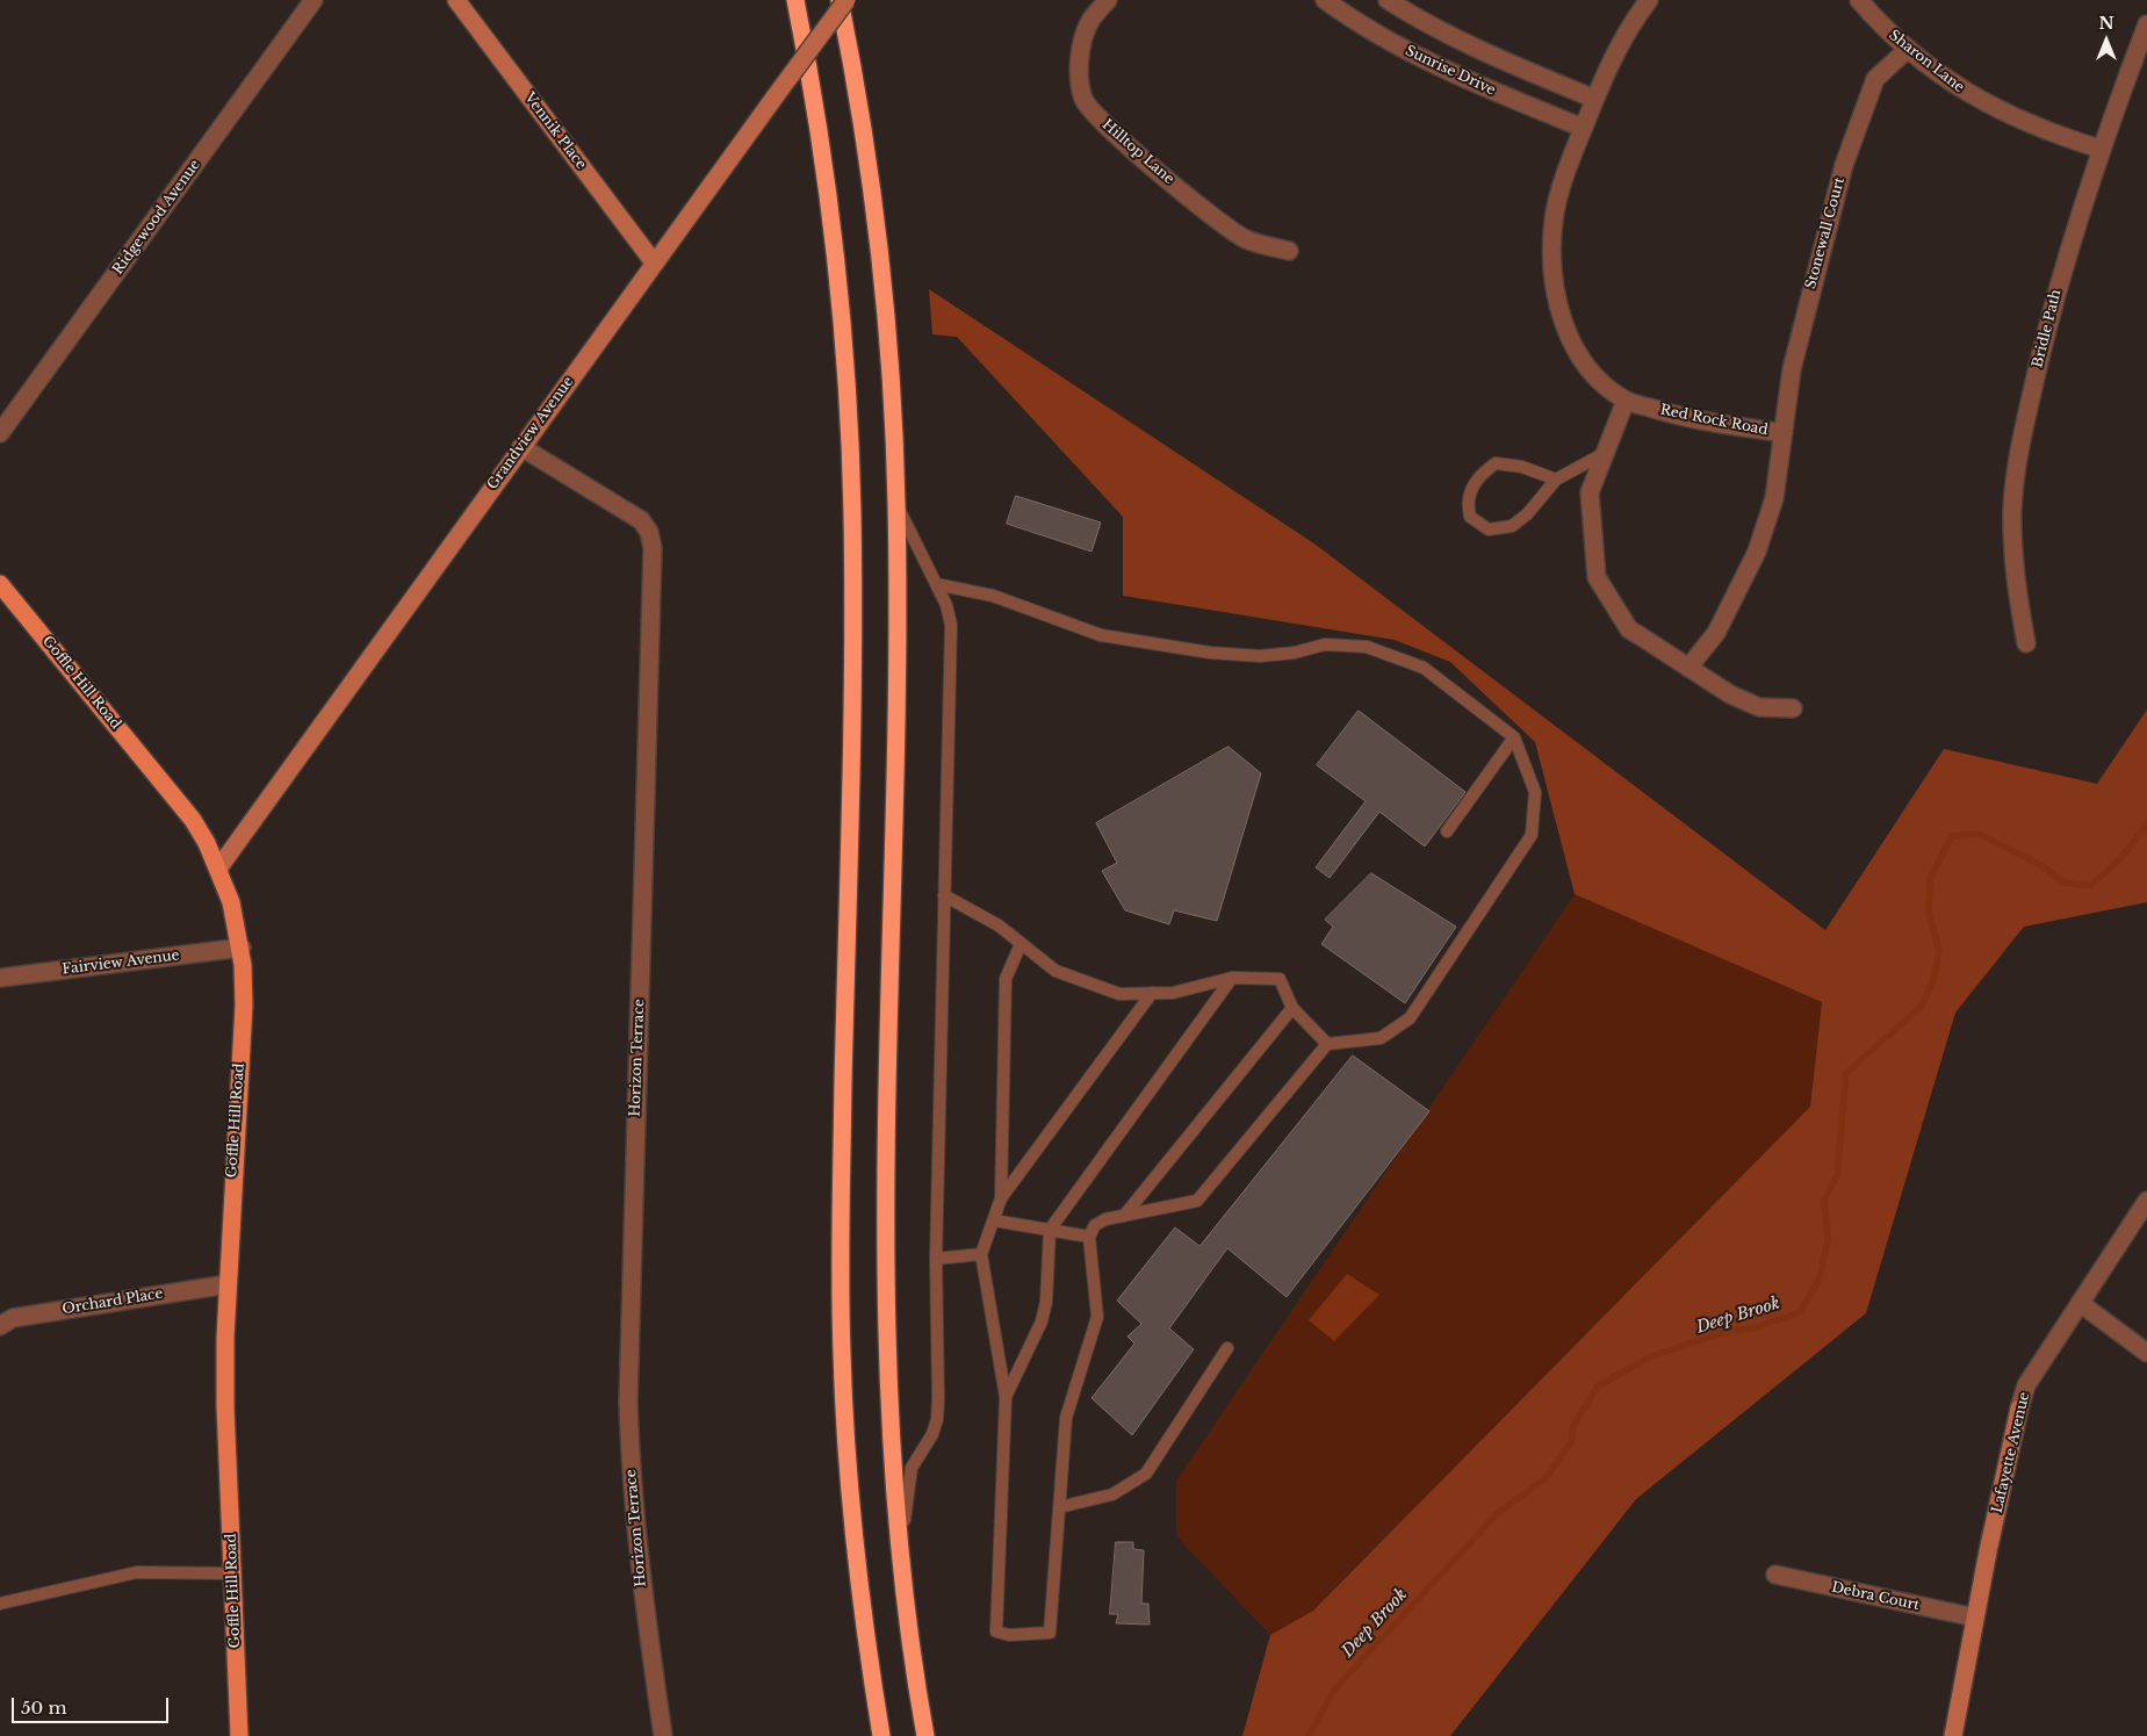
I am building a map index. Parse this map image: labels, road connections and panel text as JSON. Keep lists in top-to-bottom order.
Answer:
{
  "streets": {
    "main road": ["Goffle Hill Road"],
    "street": [
      "Sharon Lane",
      "Sunrise Drive",
      "Vennik Place",
      "Hilltop Lane",
      "Ridgewood Avenue",
      "Stonewall Court",
      "Bridle Path",
      "Red Rock Road",
      "Grandview Avenue",
      "Fairview Avenue",
      "Horizon Terrace",
      "Orchard Place",
      "Lafayette Avenue",
      "Debra Court"
    ]
  },
  "crossings": [
    ["Sharon Lane", "Stonewall Court"],
    ["Sharon Lane", "Bridle Path"],
    ["Sunrise Drive", "Red Rock Road"],
    ["Vennik Place", "Grandview Avenue"],
    ["Stonewall Court", "Red Rock Road"],
    ["Grandview Avenue", "Goffle Hill Road"],
    ["Grandview Avenue", "Horizon Terrace"],
    ["Goffle Hill Road", "Fairview Avenue"],
    ["Goffle Hill Road", "Orchard Place"],
    ["Lafayette Avenue", "Debra Court"]
  ],
  "water": ["Deep Brook"],
  "scale_bar": "50 m",
  "north": "top"
}
